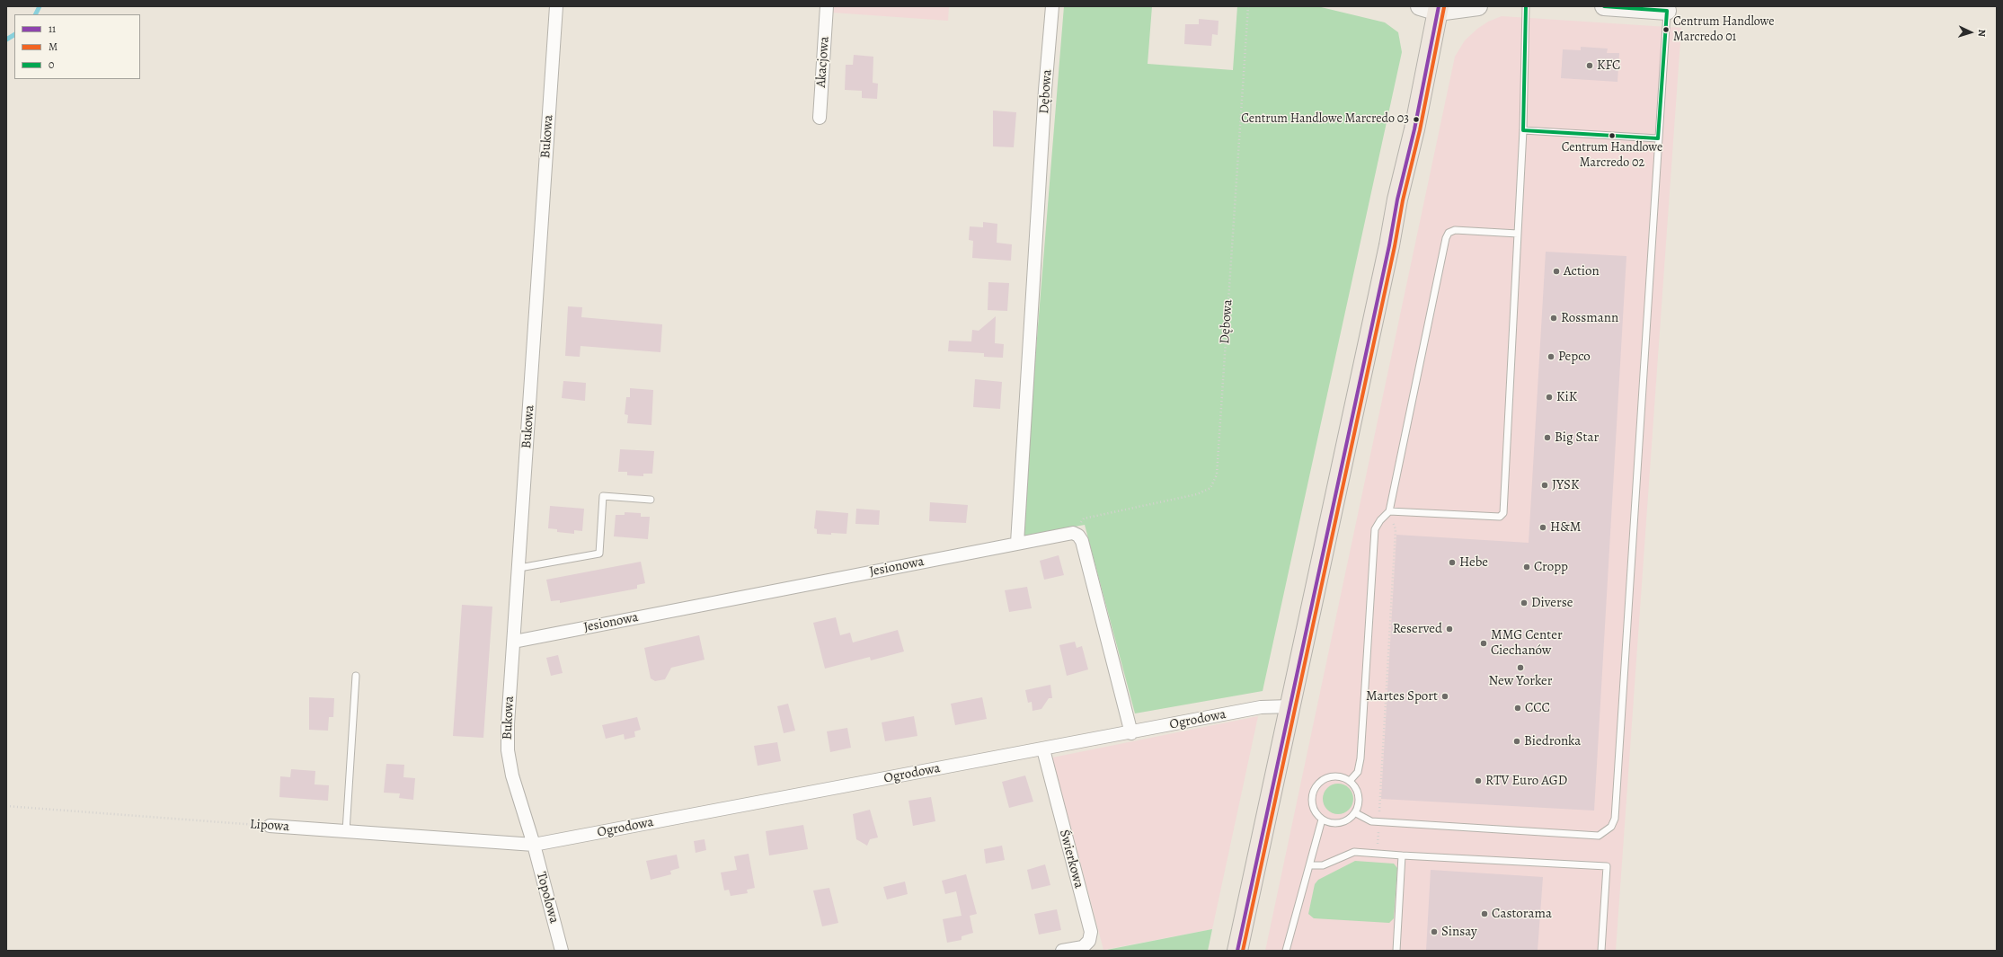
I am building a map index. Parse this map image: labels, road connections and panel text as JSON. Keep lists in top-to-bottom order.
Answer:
{
  "streets": {
    "street": [
      "Akacjowa",
      "Dębowa",
      "Bukowa",
      "Jesionowa",
      "Ogrodowa",
      "Lipowa",
      "Świerkowa",
      "Topolowa"
    ]
  },
  "crossings": [
    ["Dębowa", "Jesionowa"],
    ["Bukowa", "Jesionowa"],
    ["Bukowa", "Ogrodowa"],
    ["Bukowa", "Lipowa"],
    ["Bukowa", "Topolowa"],
    ["Ogrodowa", "Lipowa"],
    ["Ogrodowa", "Świerkowa"],
    ["Ogrodowa", "Topolowa"],
    ["Lipowa", "Topolowa"]
  ],
  "places": [
    "Centrum Handlowe Marcredo 01",
    "KFC",
    "Centrum Handlowe Marcredo 03",
    "Centrum Handlowe Marcredo 02",
    "Action",
    "Rossmann",
    "Pepco",
    "KiK",
    "Big Star",
    "JYSK",
    "H&M",
    "Hebe",
    "Cropp",
    "Diverse",
    "Reserved",
    "MMG Center Ciechanów",
    "New Yorker",
    "Martes Sport",
    "CCC",
    "Biedronka",
    "RTV Euro AGD",
    "Castorama",
    "Sinsay"
  ],
  "lines": ["transit line 11", "transit line 0", "transit line M"],
  "legend": ["11", "M", "0"],
  "north": "right"
}
